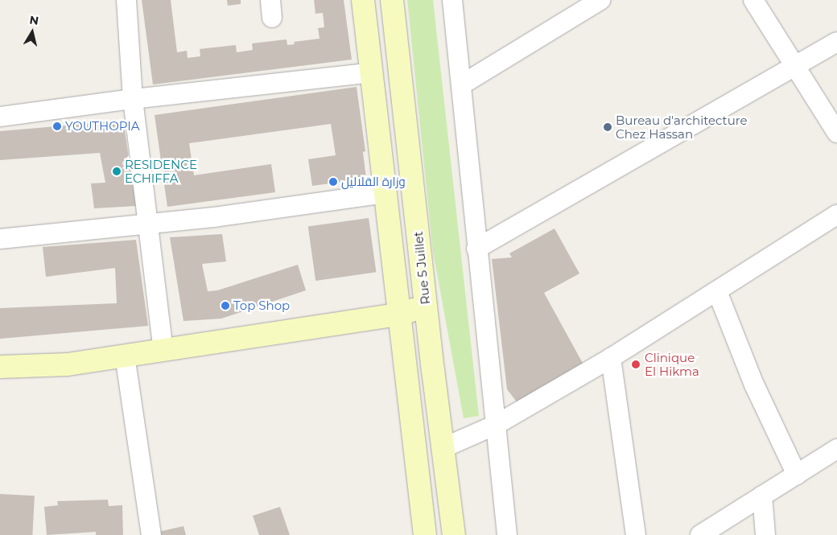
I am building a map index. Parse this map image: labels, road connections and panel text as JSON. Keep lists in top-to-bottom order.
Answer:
{
  "streets": {
    "main road": ["Rue 5 Juillet"]
  },
  "places": [
    "YOUTHOPIA",
    "Bureau d'architecture Chez Hassan",
    "RESIDENCE ECHIFFA",
    "وزارة القلاليل",
    "Top Shop",
    "Clinique El Hikma"
  ],
  "north": "top"
}
